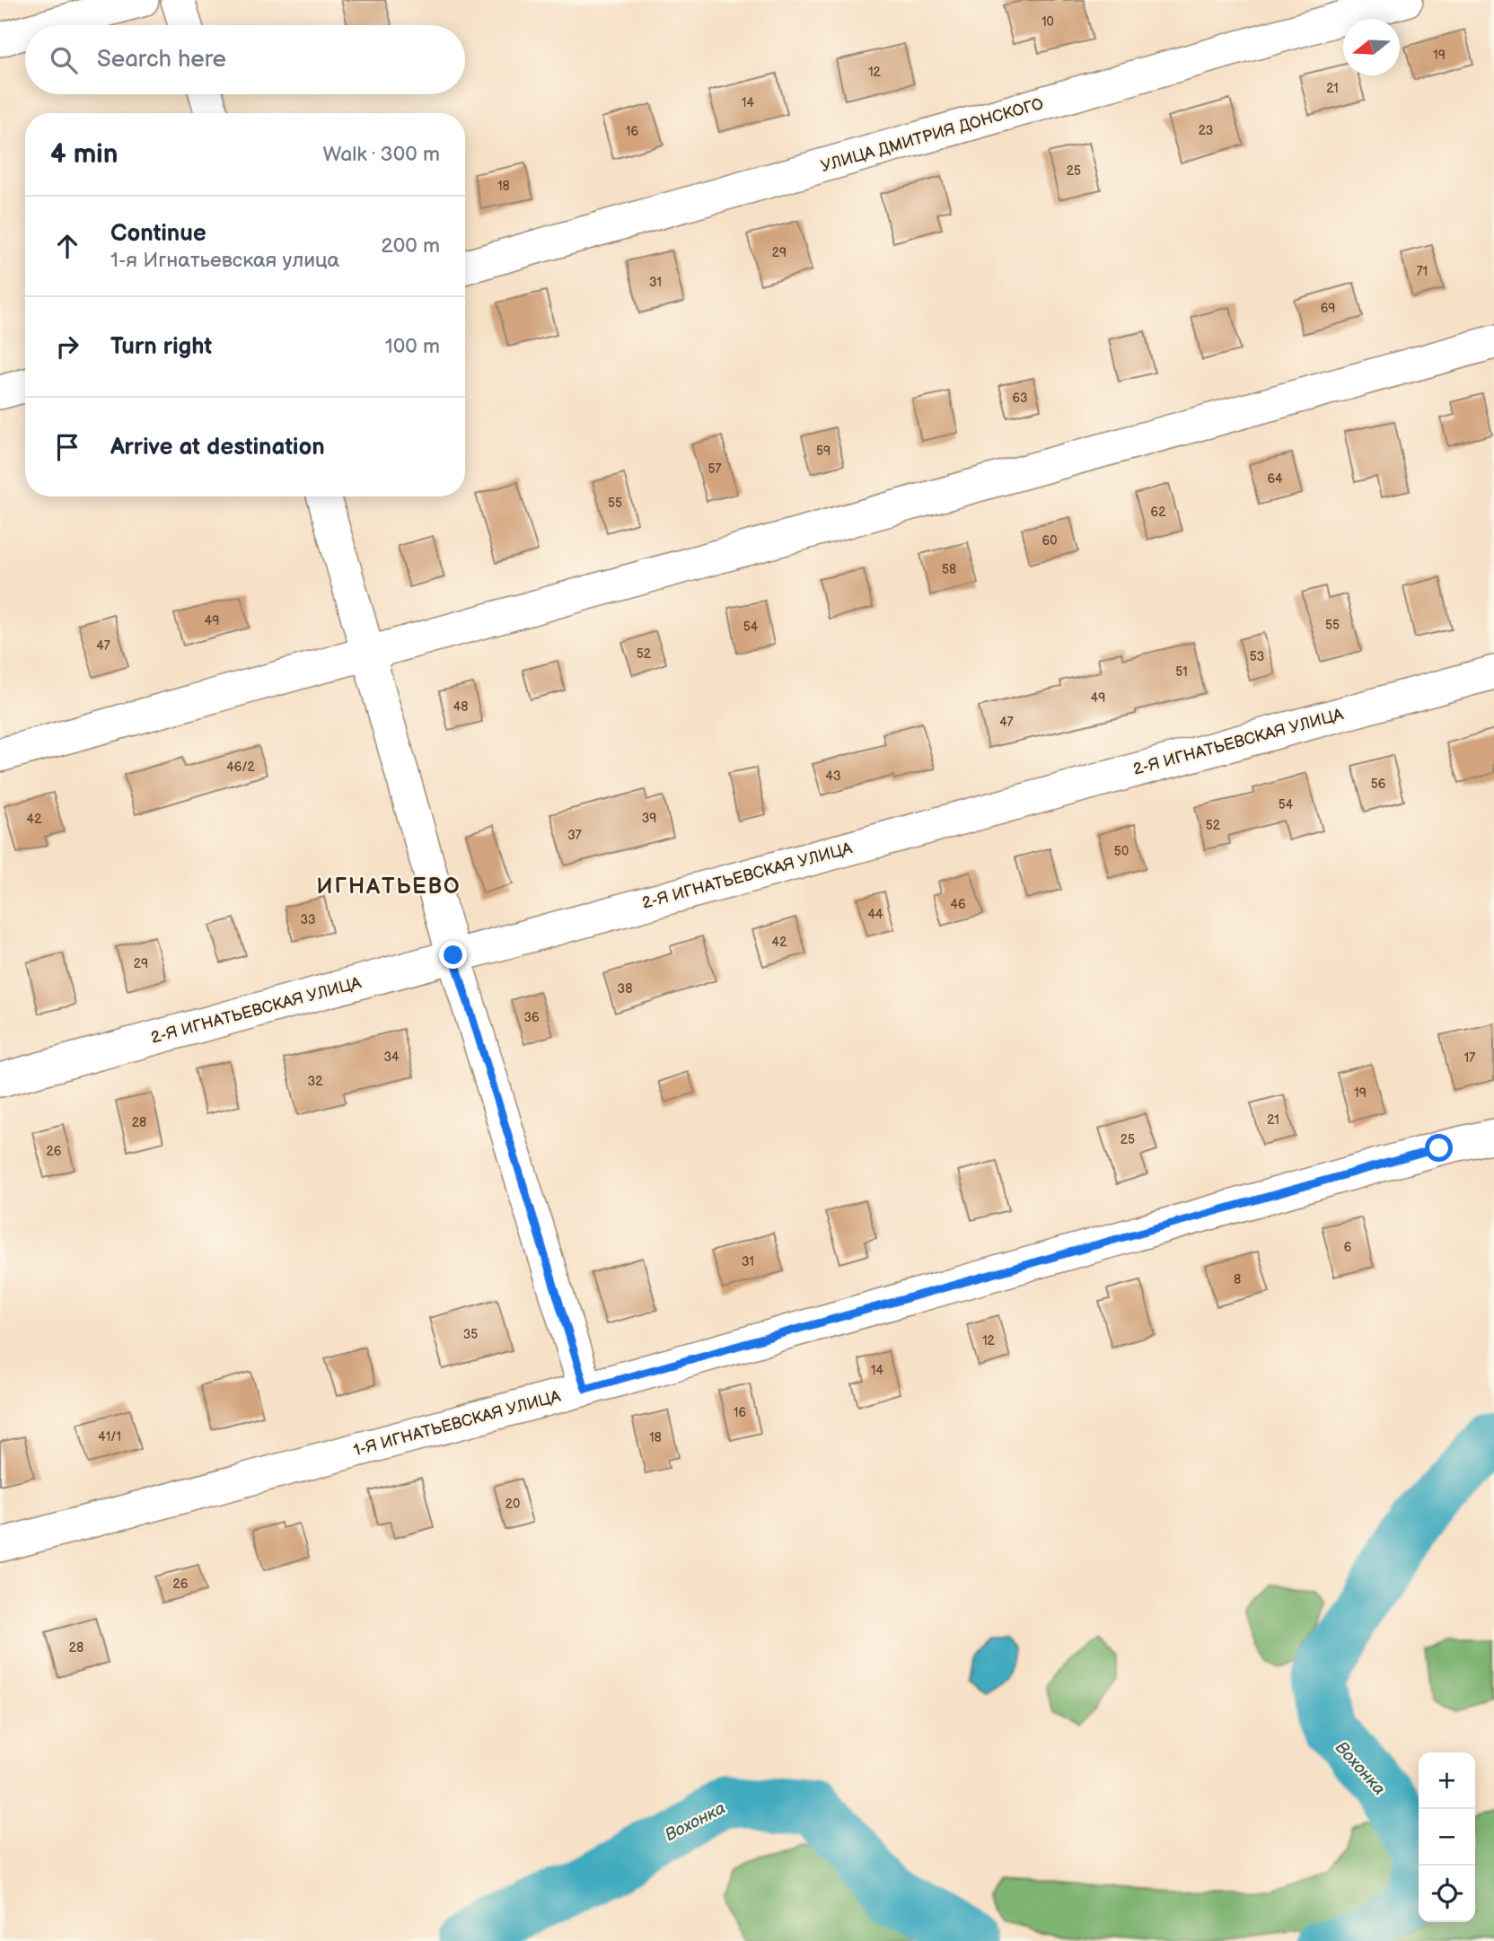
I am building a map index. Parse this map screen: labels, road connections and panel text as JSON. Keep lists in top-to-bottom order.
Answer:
{
  "streets": {
    "street": ["УЛИЦА ДМИТРИЯ ДОНСКОГО", "2-Я ИГНАТЬЕВСКАЯ УЛИЦА", "1-Я ИГНАТЬЕВСКАЯ УЛИЦА"]
  },
  "districts": ["ИГНАТЬЕВО"],
  "water": ["Вохонка"],
  "house_numbers": [
    "10",
    "19",
    "12",
    "21",
    "14",
    "23",
    "16",
    "25",
    "18",
    "29",
    "71",
    "31",
    "69",
    "63",
    "59",
    "57",
    "64",
    "55",
    "62",
    "60",
    "58",
    "49",
    "55",
    "54",
    "47",
    "52",
    "53",
    "51",
    "49",
    "48",
    "47",
    "46/2",
    "43",
    "56",
    "54",
    "39",
    "42",
    "52",
    "37",
    "50",
    "46",
    "44",
    "33",
    "42",
    "29",
    "38",
    "36",
    "34",
    "17",
    "32",
    "19",
    "21",
    "28",
    "25",
    "26",
    "6",
    "31",
    "8",
    "35",
    "12",
    "14",
    "16",
    "41/1",
    "18",
    "20",
    "26",
    "28"
  ],
  "north": "left",
  "page": {
    "search": "Search here",
    "heading": ["4 min", "Walk · 300 m"],
    "list": [
      ["Continue", "1-я Игнатьевская улица", "200 m"],
      ["Turn right", "100 m"],
      "Arrive at destination"
    ],
    "map_buttons": ["+", "−"]
  }
}
